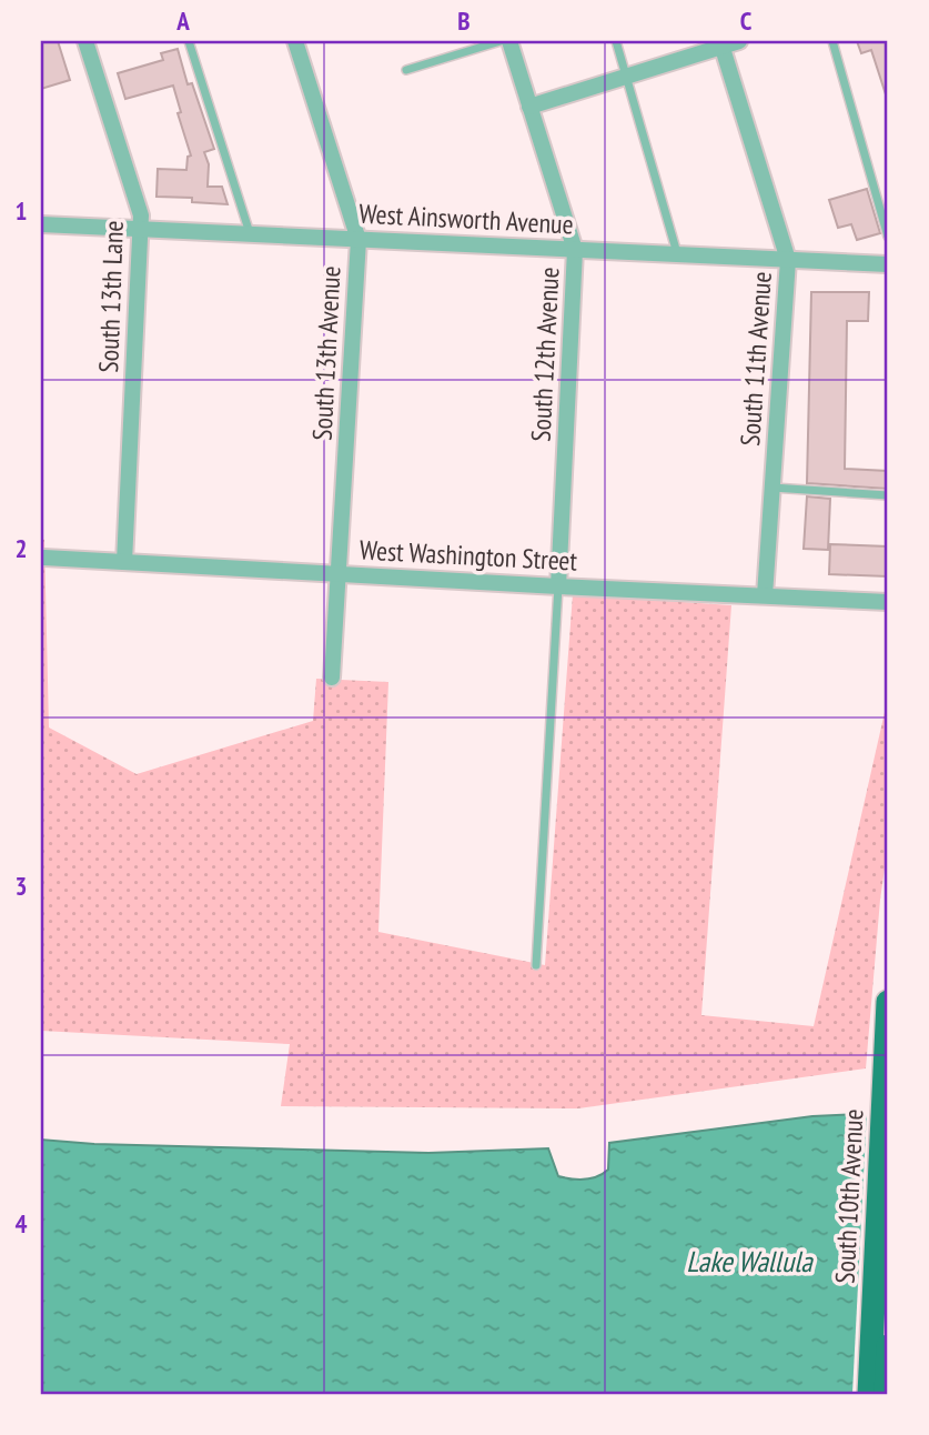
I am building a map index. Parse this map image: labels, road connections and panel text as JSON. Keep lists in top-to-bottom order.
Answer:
{
  "streets": {
    "main road": ["South 10th Avenue"],
    "street": [
      "West Ainsworth Avenue",
      "South 13th Lane",
      "South 13th Avenue",
      "South 12th Avenue",
      "South 11th Avenue",
      "West Washington Street"
    ]
  },
  "crossings": [
    ["West Ainsworth Avenue", "South 13th Lane"],
    ["West Ainsworth Avenue", "South 13th Avenue"],
    ["West Ainsworth Avenue", "South 12th Avenue"],
    ["West Ainsworth Avenue", "South 11th Avenue"],
    ["South 13th Lane", "West Washington Street"],
    ["South 13th Avenue", "West Washington Street"],
    ["South 12th Avenue", "West Washington Street"],
    ["South 11th Avenue", "West Washington Street"]
  ],
  "water": ["Lake Wallula"],
  "grid": {
    "columns": ["A", "B", "C"],
    "rows": [
      "1",
      "2",
      "3",
      "4"
    ]
  }
}
